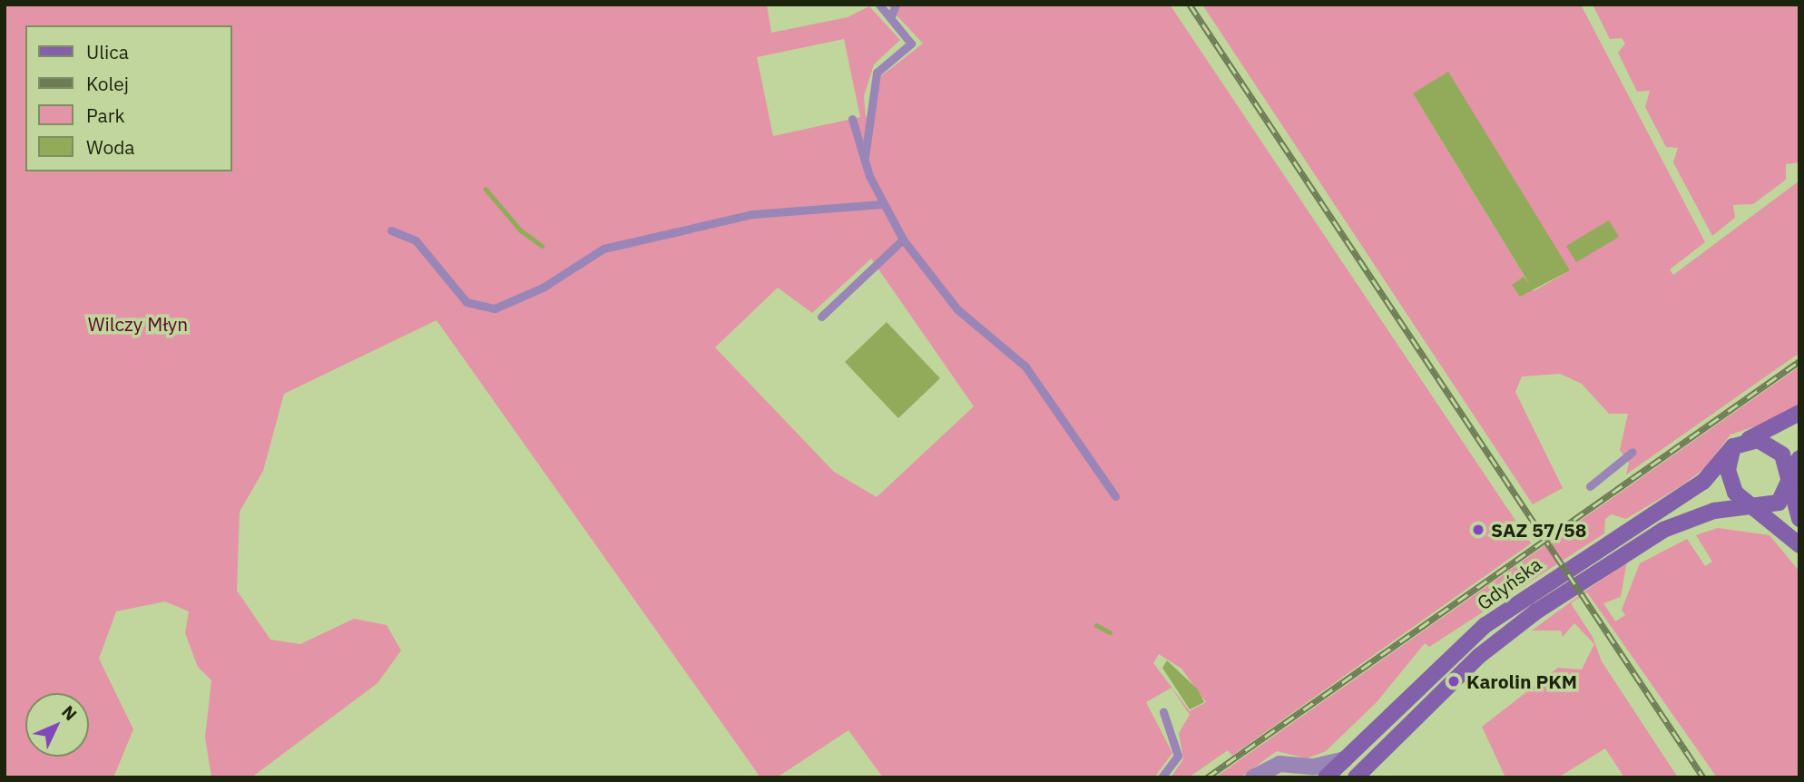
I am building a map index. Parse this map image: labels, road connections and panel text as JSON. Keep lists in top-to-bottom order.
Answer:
{
  "streets": {
    "main road": ["Gdyńska"]
  },
  "parks": ["Wilczy Młyn"],
  "places": ["SAZ 57/58", "Karolin PKM"],
  "legend": [
    "Ulica",
    "Kolej",
    "Park",
    "Woda"
  ],
  "north": "top right"
}
